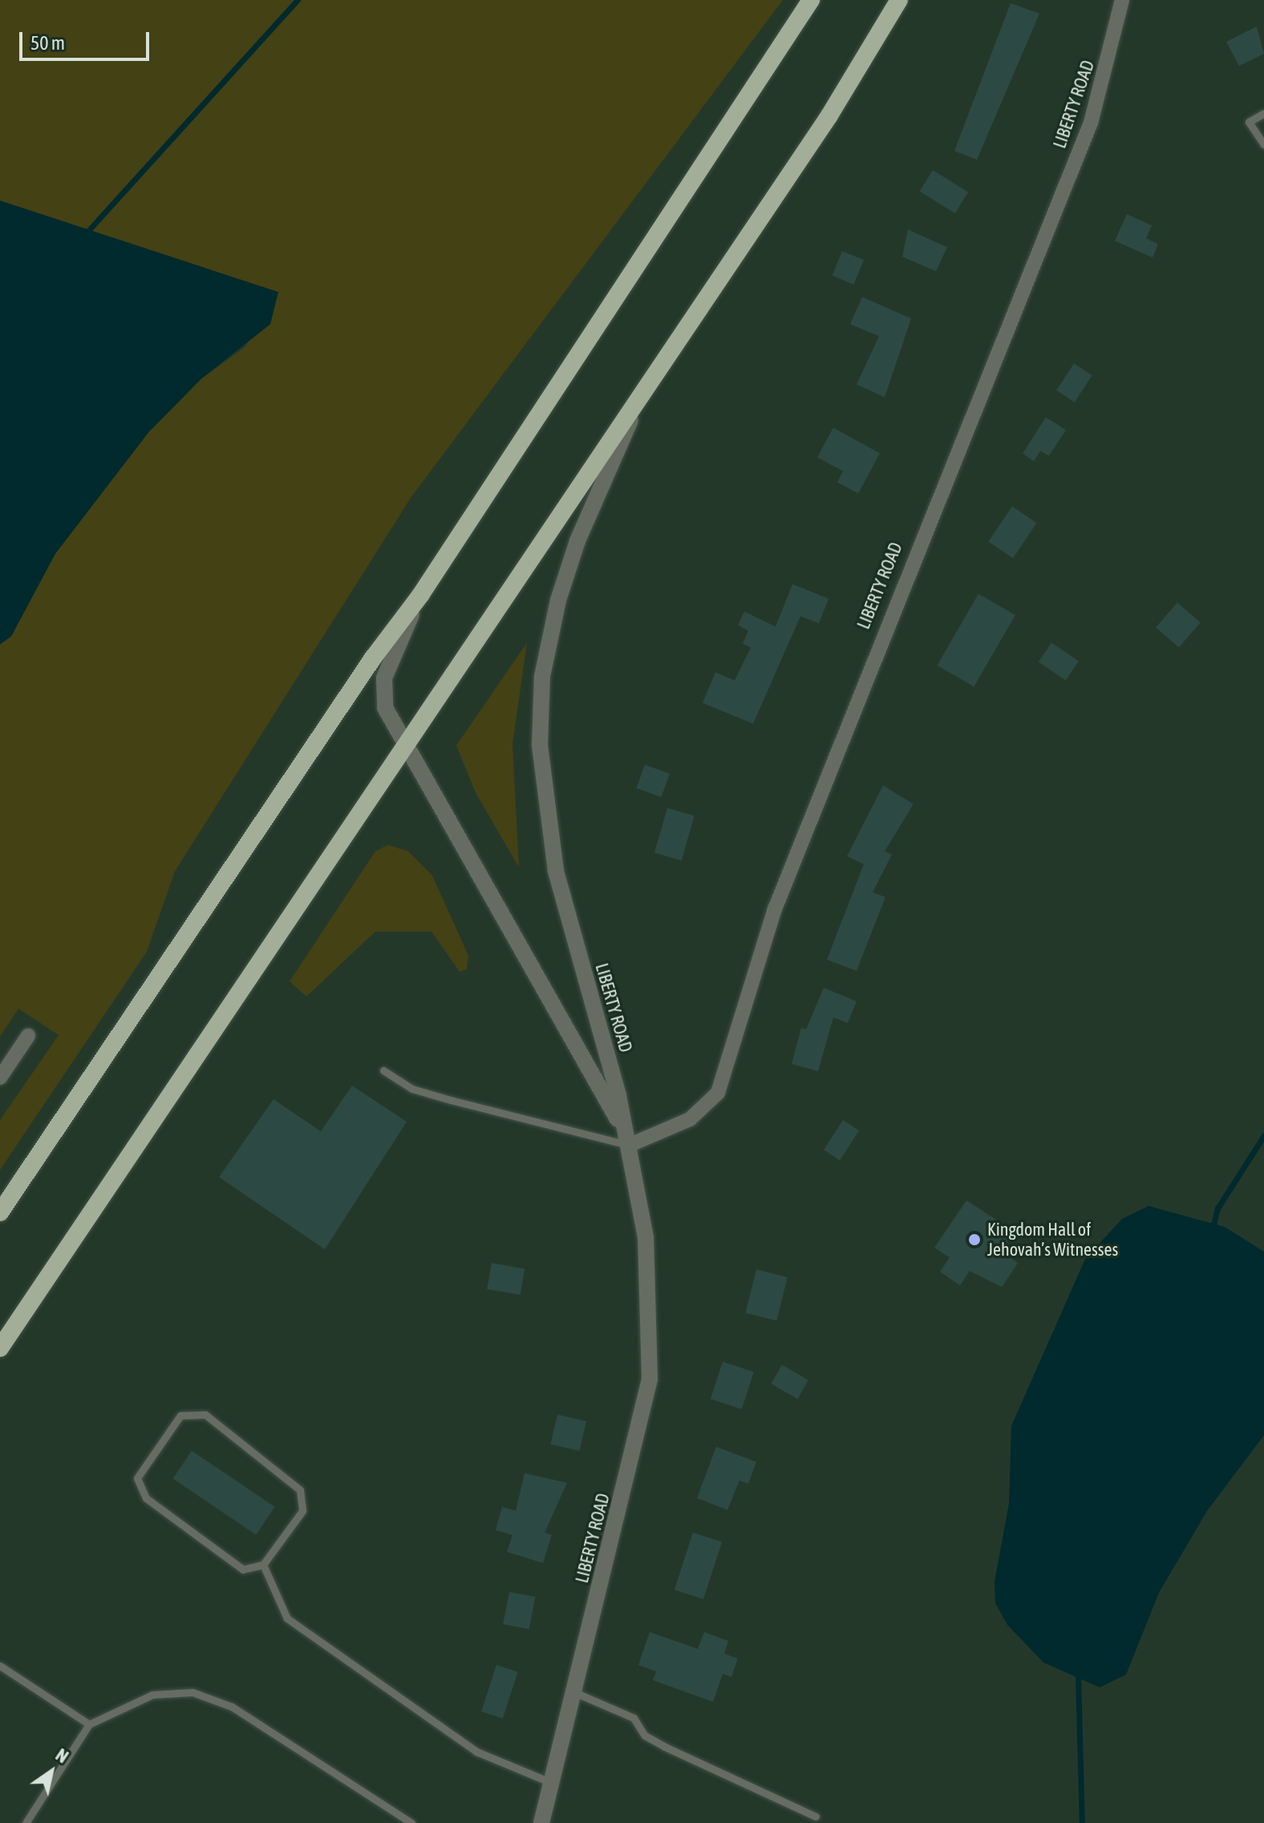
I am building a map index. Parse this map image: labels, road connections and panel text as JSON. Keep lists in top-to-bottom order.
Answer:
{
  "streets": {
    "street": ["LIBERTY ROAD"]
  },
  "places": ["Kingdom Hall of Jehovah’s Witnesses"],
  "scale_bar": "50 m",
  "north": "top right"
}
